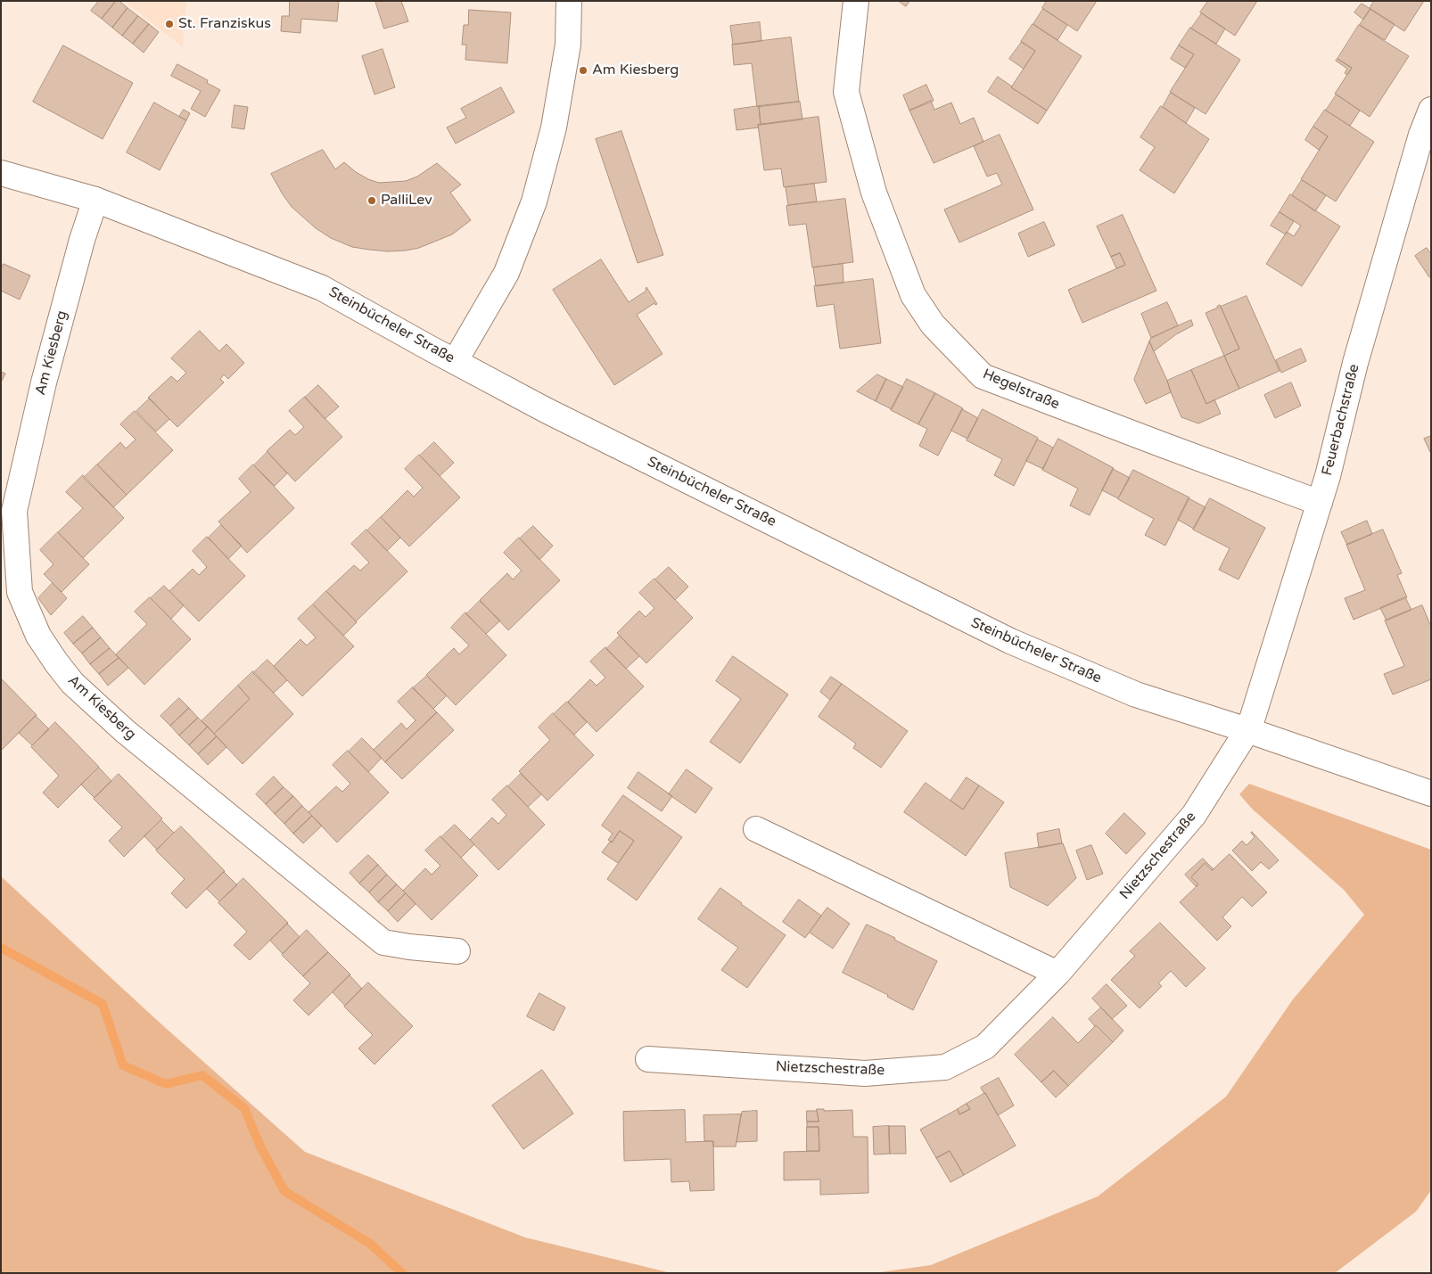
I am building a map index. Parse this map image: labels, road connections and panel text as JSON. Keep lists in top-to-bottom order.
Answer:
{
  "streets": {
    "street": [
      "Steinbücheler Straße",
      "Am Kiesberg",
      "Hegelstraße",
      "Feuerbachstraße",
      "Nietzschestraße"
    ]
  },
  "crossings": [
    ["Steinbücheler Straße", "Am Kiesberg"],
    ["Steinbücheler Straße", "Feuerbachstraße"],
    ["Steinbücheler Straße", "Nietzschestraße"],
    ["Hegelstraße", "Feuerbachstraße"],
    ["Feuerbachstraße", "Nietzschestraße"]
  ],
  "places": ["St. Franziskus", "Am Kiesberg", "PalliLev"]
}
